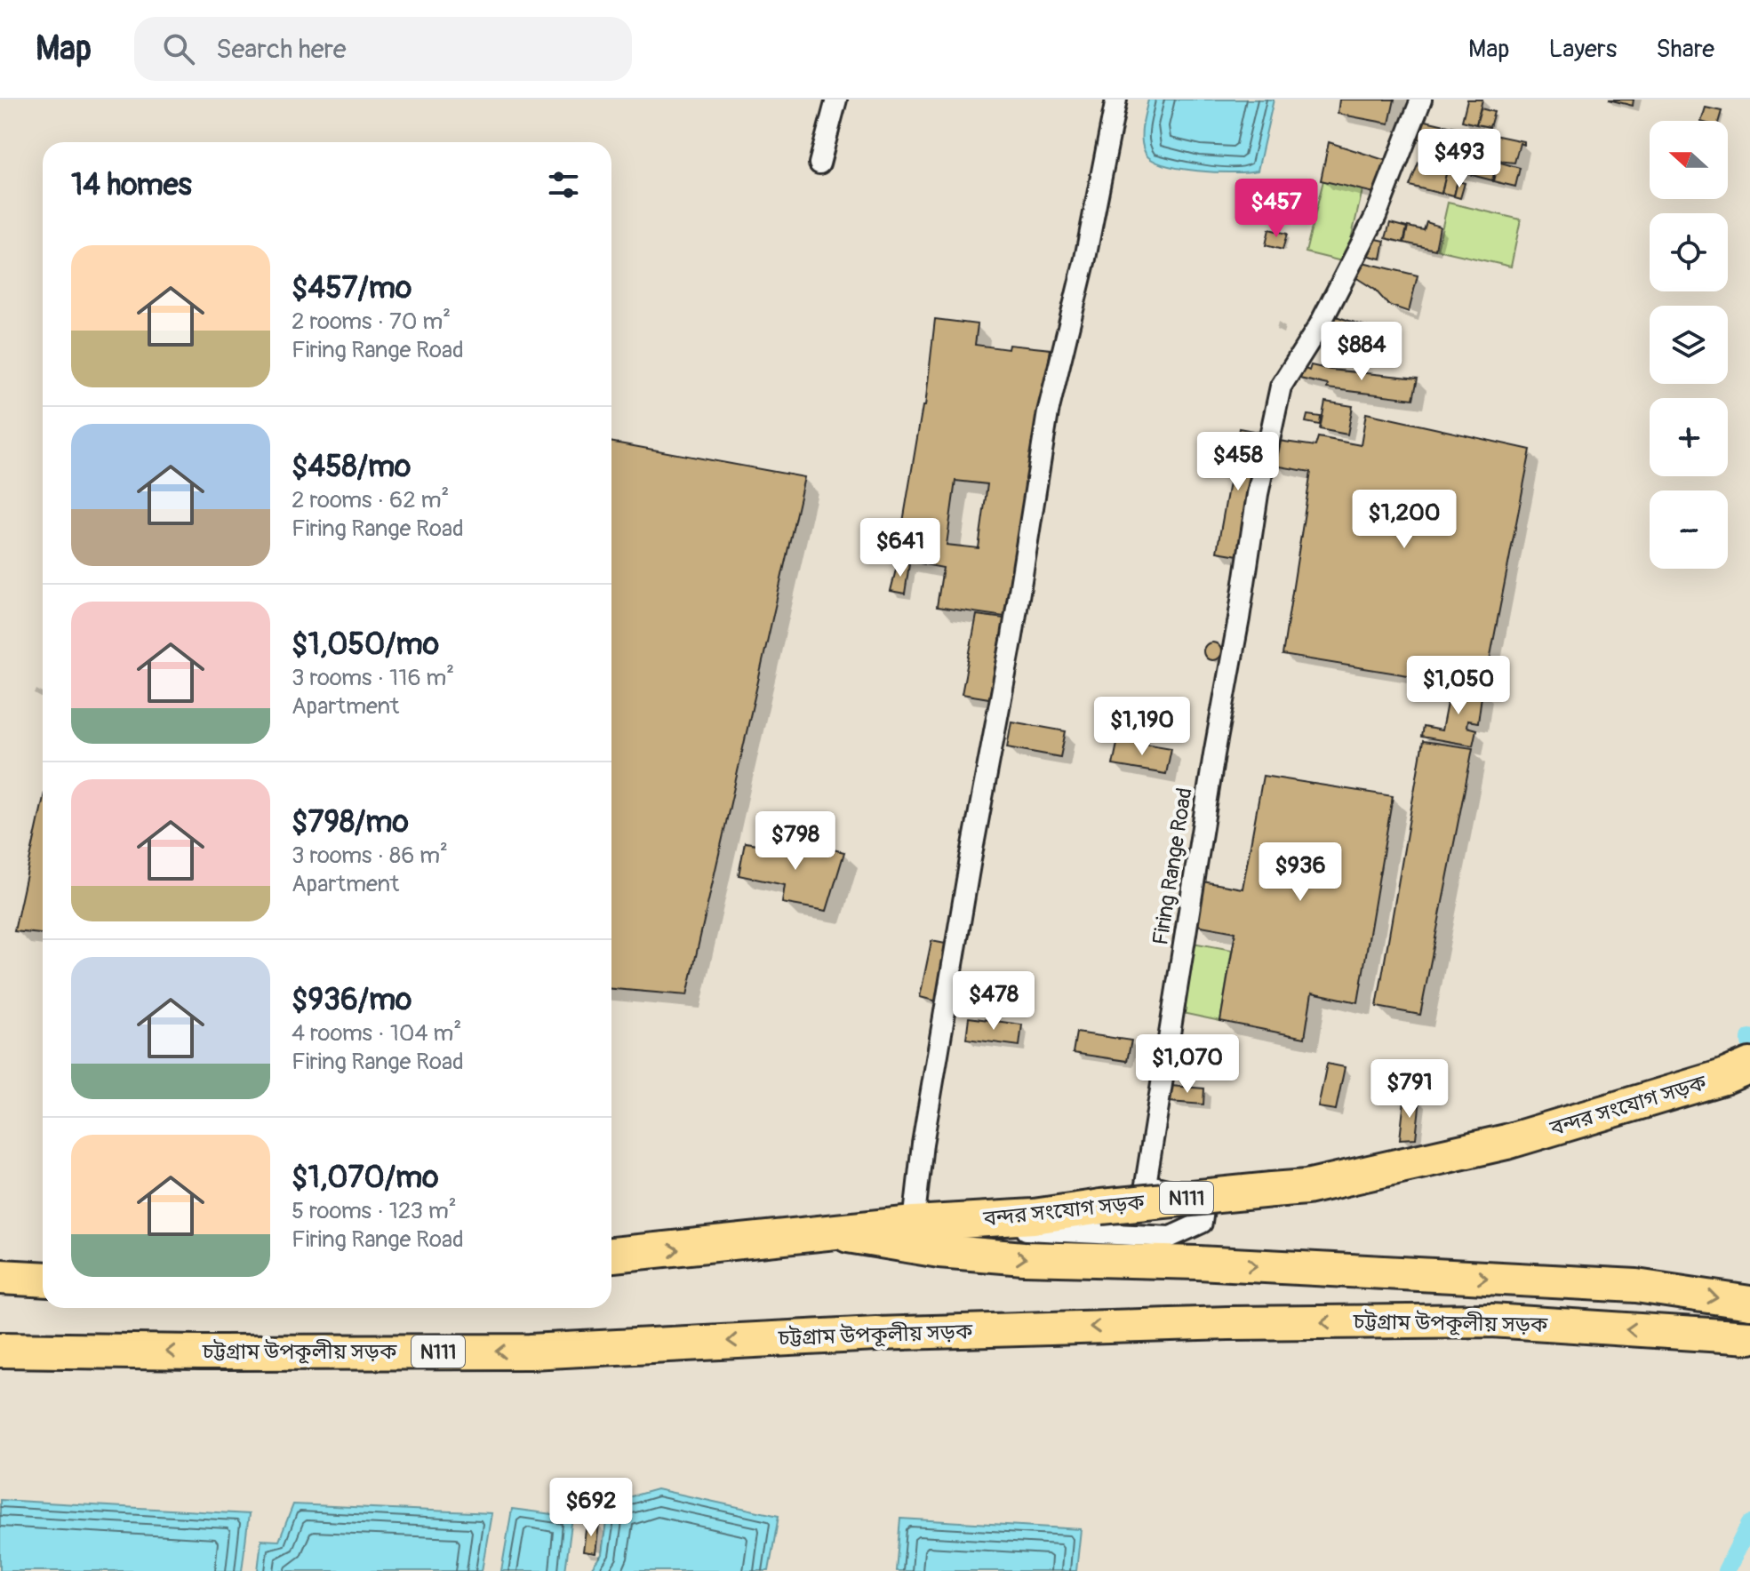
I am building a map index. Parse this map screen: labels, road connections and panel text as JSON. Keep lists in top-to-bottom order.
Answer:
{
  "streets": {
    "highway": ["বন্দর সংযোগ সড়ক", "N111", "চট্টগ্রাম উপকূলীয় সড়ক"],
    "street": ["Firing Range Road"]
  },
  "crossings": [
    ["Firing Range Road", "চট্টগ্রাম উপকূলীয় সড়ক"],
    ["বন্দর সংযোগ সড়ক", "চট্টগ্রাম উপকূলীয় সড়ক"]
  ],
  "north": "left",
  "page": {
    "header": "Map",
    "search": "Search here",
    "nav": ["Map", "Layers", "Share"],
    "map_buttons": ["+", "−"],
    "price": [
      "$493",
      "$457",
      "$884",
      "$458",
      "$1,200",
      "$641",
      "$1,050",
      "$1,190",
      "$798",
      "$936",
      "$478",
      "$1,070",
      "$791",
      "$692"
    ],
    "heading": "14 homes",
    "list": [
      {
        "name": "$457/mo",
        "note": "2 rooms · 70 m² · Firing Range Road"
      },
      {
        "name": "$458/mo",
        "note": "2 rooms · 62 m² · Firing Range Road"
      },
      {
        "name": "$1,050/mo",
        "note": "3 rooms · 116 m² · Apartment"
      },
      {
        "name": "$798/mo",
        "note": "3 rooms · 86 m² · Apartment"
      },
      {
        "name": "$936/mo",
        "note": "4 rooms · 104 m² · Firing Range Road"
      },
      {
        "name": "$1,070/mo",
        "note": "5 rooms · 123 m² · Firing Range Road"
      }
    ]
  }
}
